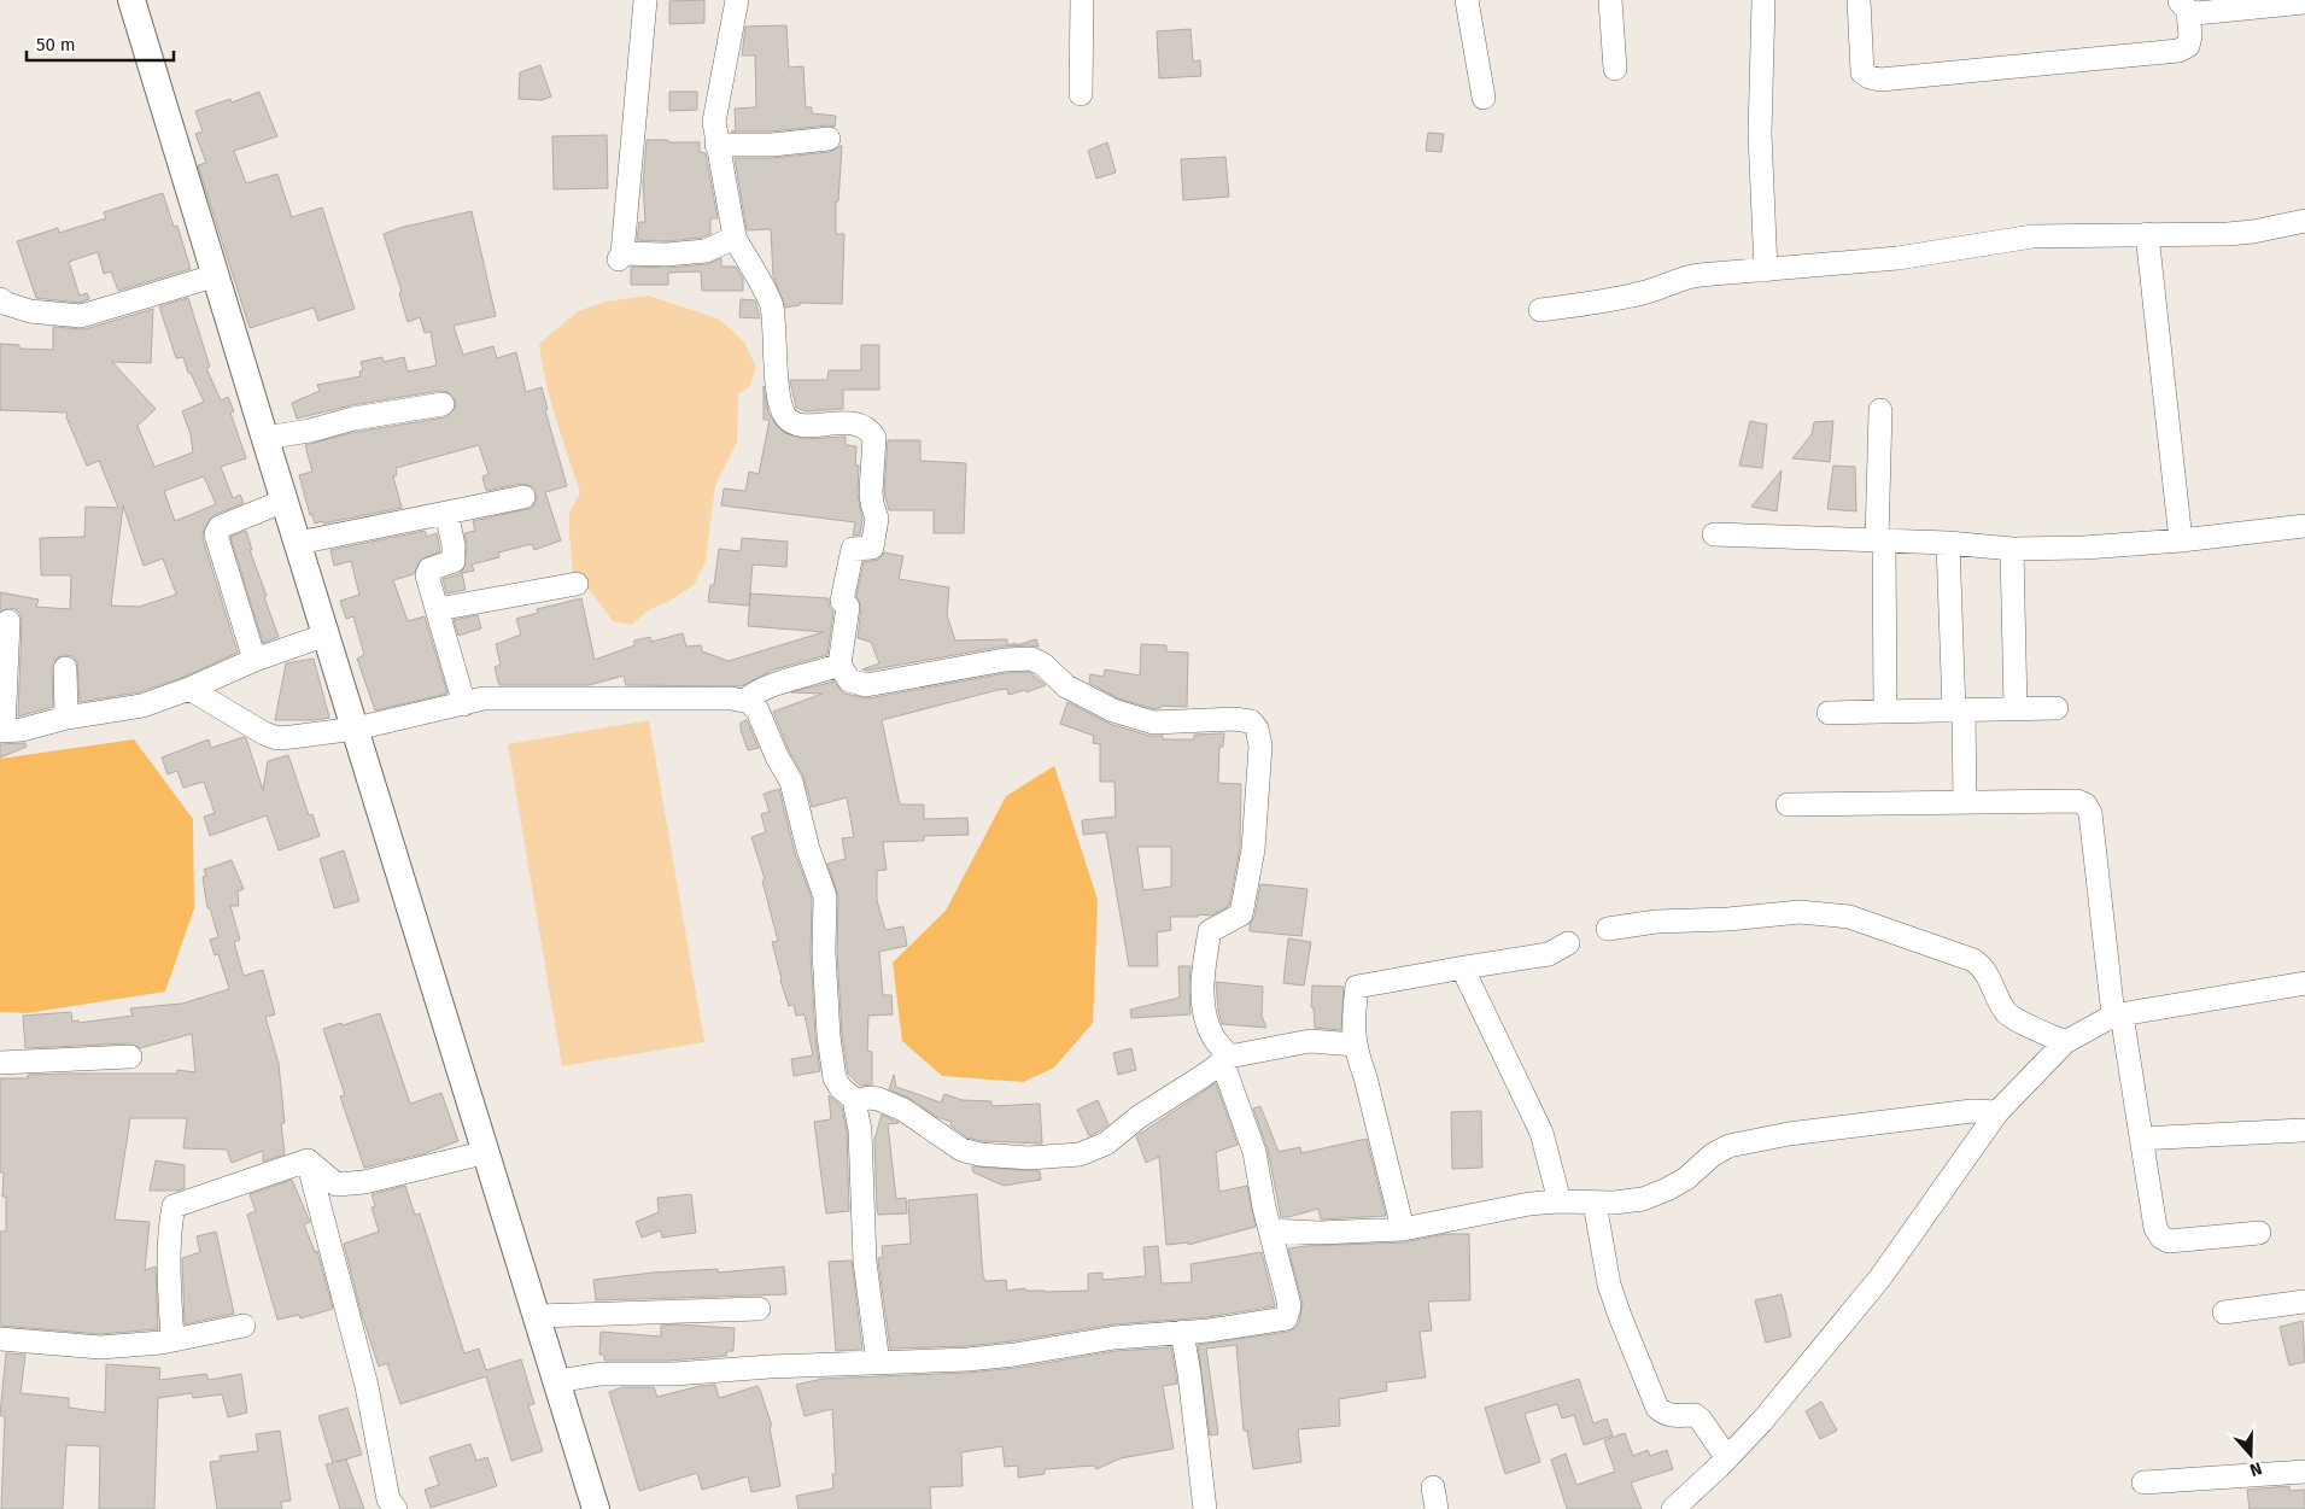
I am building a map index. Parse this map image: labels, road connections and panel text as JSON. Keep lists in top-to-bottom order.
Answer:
{
  "scale_bar": "50 m",
  "north": "bottom"
}
